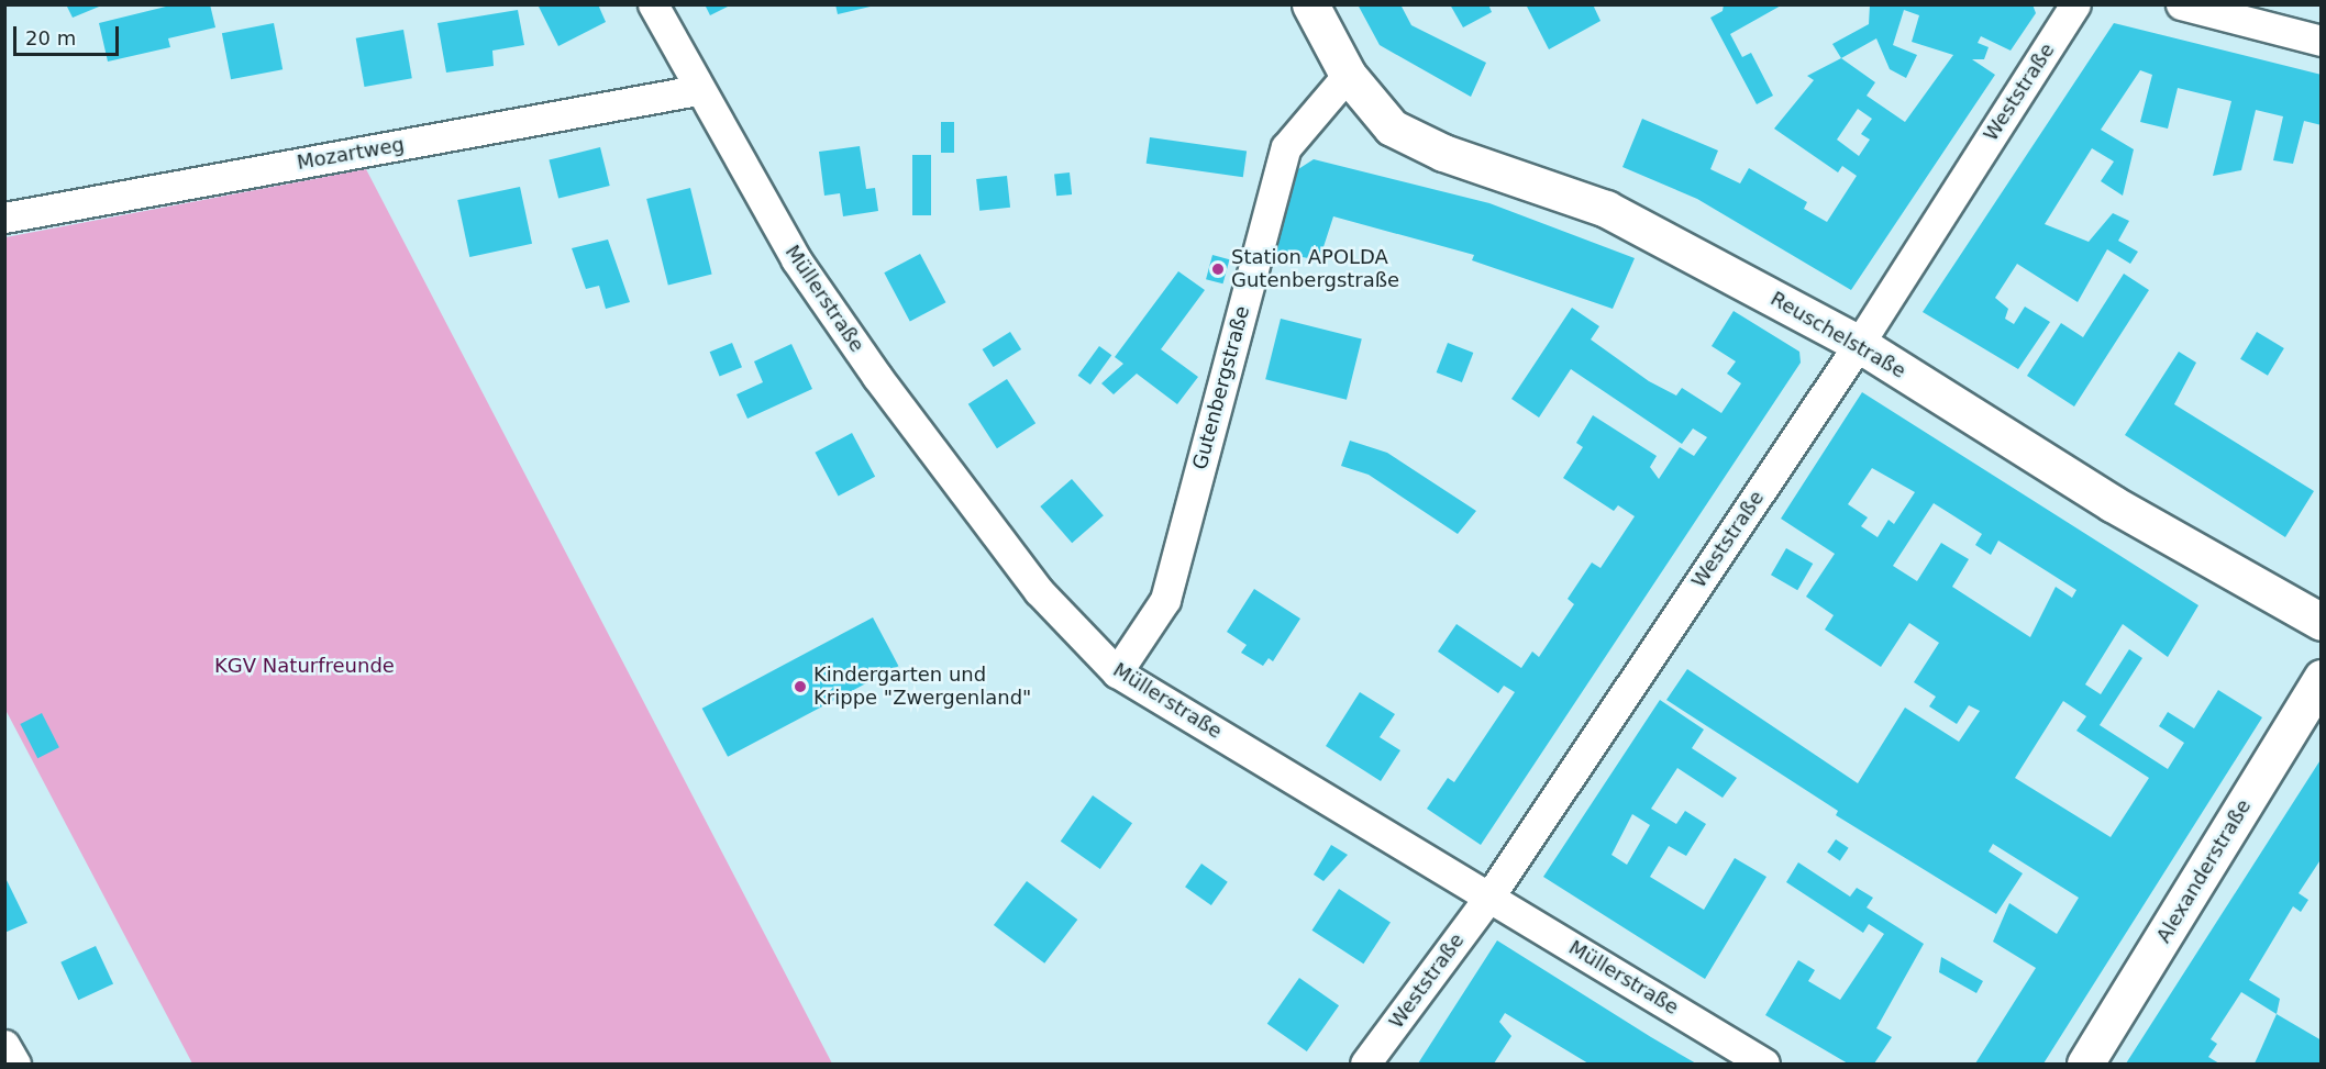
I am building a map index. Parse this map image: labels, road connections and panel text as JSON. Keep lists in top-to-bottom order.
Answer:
{
  "streets": {
    "street": [
      "Weststraße",
      "Mozartweg",
      "Müllerstraße",
      "Reuschelstraße",
      "Gutenbergstraße",
      "Alexanderstraße"
    ]
  },
  "crossings": [
    ["Weststraße", "Müllerstraße"],
    ["Weststraße", "Reuschelstraße"],
    ["Mozartweg", "Müllerstraße"],
    ["Müllerstraße", "Gutenbergstraße"],
    ["Reuschelstraße", "Gutenbergstraße"]
  ],
  "parks": ["KGV Naturfreunde"],
  "places": ["Station APOLDA Gutenbergstraße", "Kindergarten und Krippe \"Zwergenland\""],
  "scale_bar": "20 m"
}
